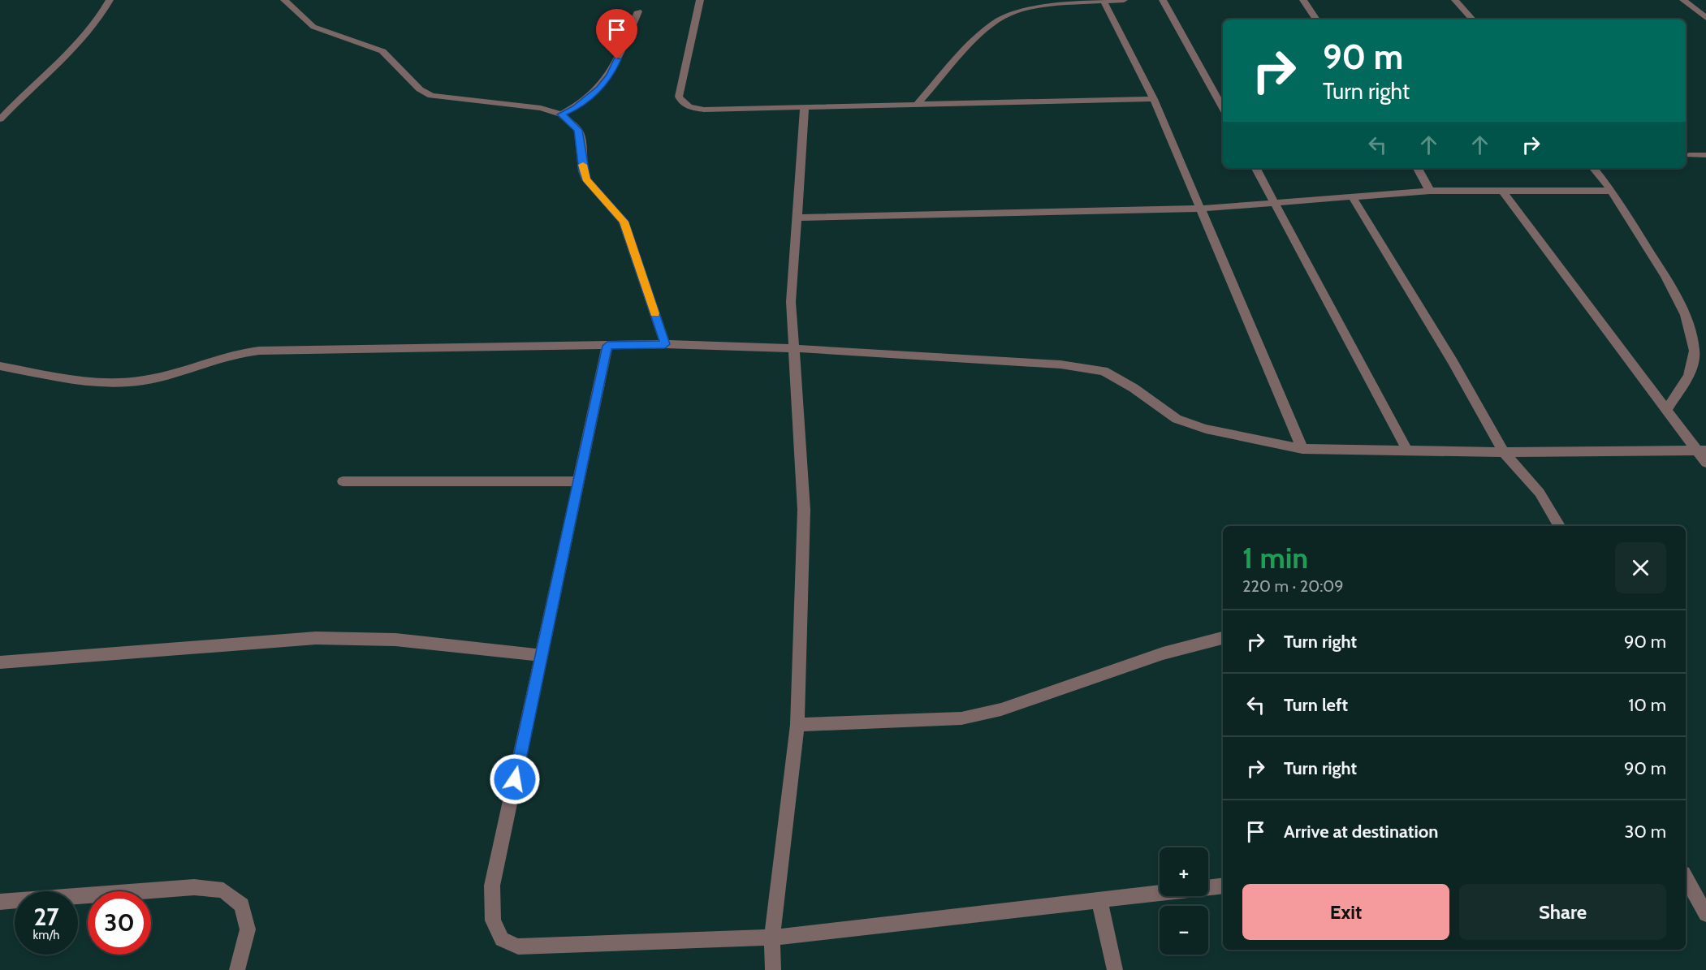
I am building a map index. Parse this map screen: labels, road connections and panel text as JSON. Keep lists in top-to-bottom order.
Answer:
{
  "page": {
    "turn": ["90 m", "Turn right"],
    "heading": ["1 min", "220 m · 20:09"],
    "list": [
      {
        "name": "Turn right",
        "value": "90 m"
      },
      {
        "name": "Turn left",
        "value": "10 m"
      },
      {
        "name": "Turn right",
        "value": "90 m"
      },
      {
        "name": "Arrive at destination",
        "value": "30 m"
      }
    ],
    "map_buttons": ["+", "−"],
    "buttons": ["Exit", "Share"],
    "speed": "27 km/h",
    "limit": "30"
  }
}
